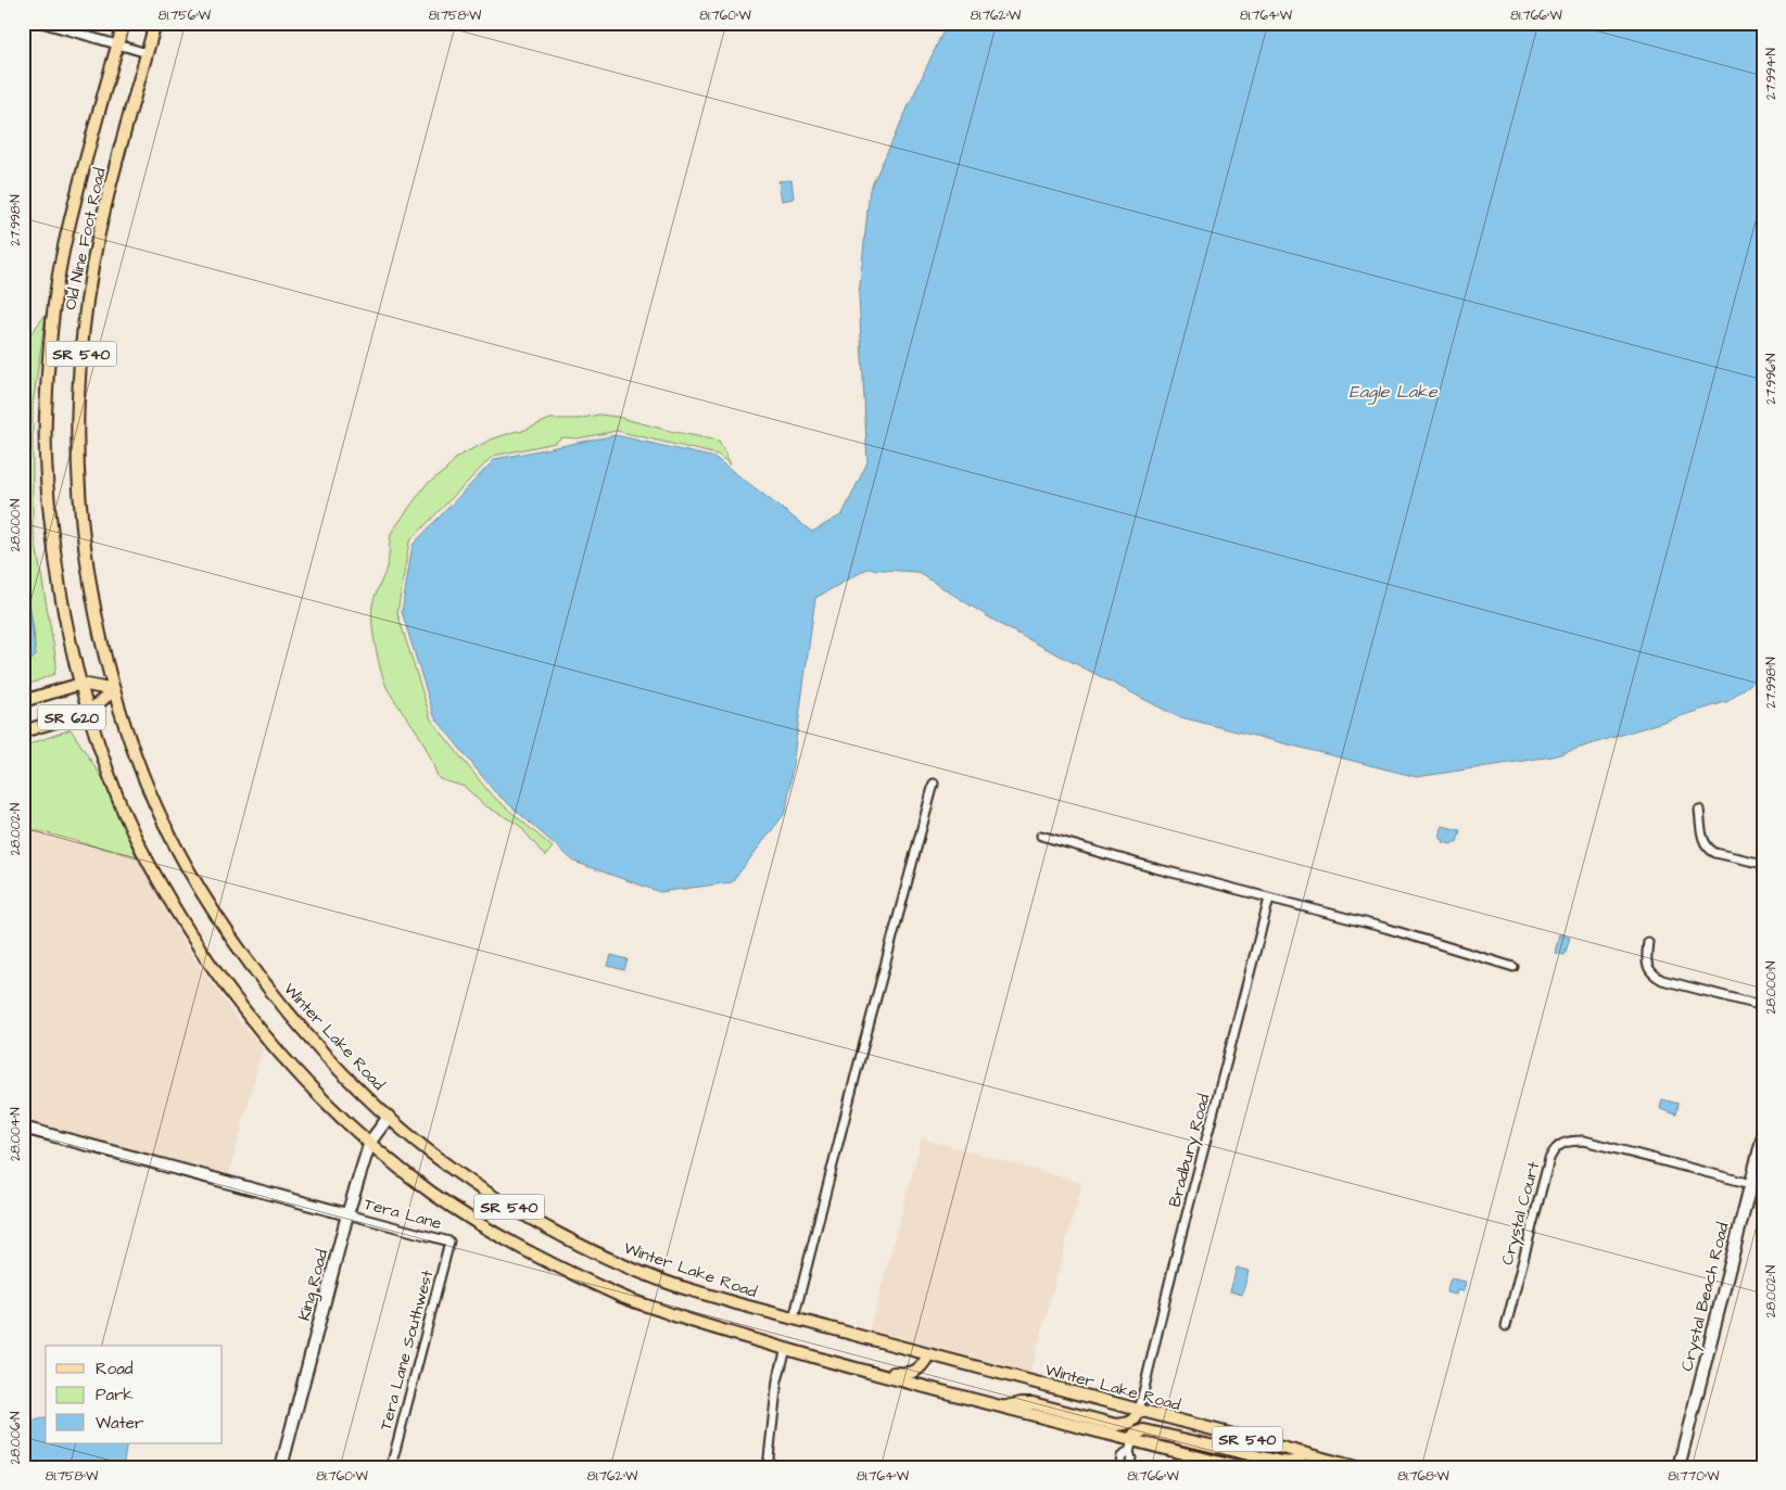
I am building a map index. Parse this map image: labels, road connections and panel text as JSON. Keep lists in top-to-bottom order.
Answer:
{
  "streets": {
    "main road": [
      "Old Nine Foot Road",
      "SR 540",
      "SR 620",
      "Winter Lake Road"
    ],
    "street": [
      "Bradbury Road",
      "Tera Lane",
      "Crystal Court",
      "King Road",
      "Crystal Beach Road",
      "Tera Lane Southwest"
    ]
  },
  "crossings": [
    ["Old Nine Foot Road", "SR 540"],
    ["Old Nine Foot Road", "SR 620"],
    ["Old Nine Foot Road", "Winter Lake Road"],
    ["SR 540", "SR 620"],
    ["SR 540", "King Road"],
    ["SR 620", "Winter Lake Road"],
    ["Winter Lake Road", "Bradbury Road"],
    ["Winter Lake Road", "King Road"],
    ["Tera Lane", "King Road"],
    ["Tera Lane", "Tera Lane Southwest"],
    ["Crystal Court", "Crystal Beach Road"]
  ],
  "water": ["Eagle Lake"],
  "legend": ["Road", "Park", "Water"],
  "coordinates": [
    "81.756°W",
    "81.758°W",
    "81.760°W",
    "81.762°W",
    "81.764°W",
    "81.766°W",
    "27.994°N",
    "27.998°N",
    "27.996°N",
    "28.000°N",
    "28.002°N",
    "28.004°N",
    "28.006°N",
    "81.768°W",
    "81.770°W"
  ]
}
